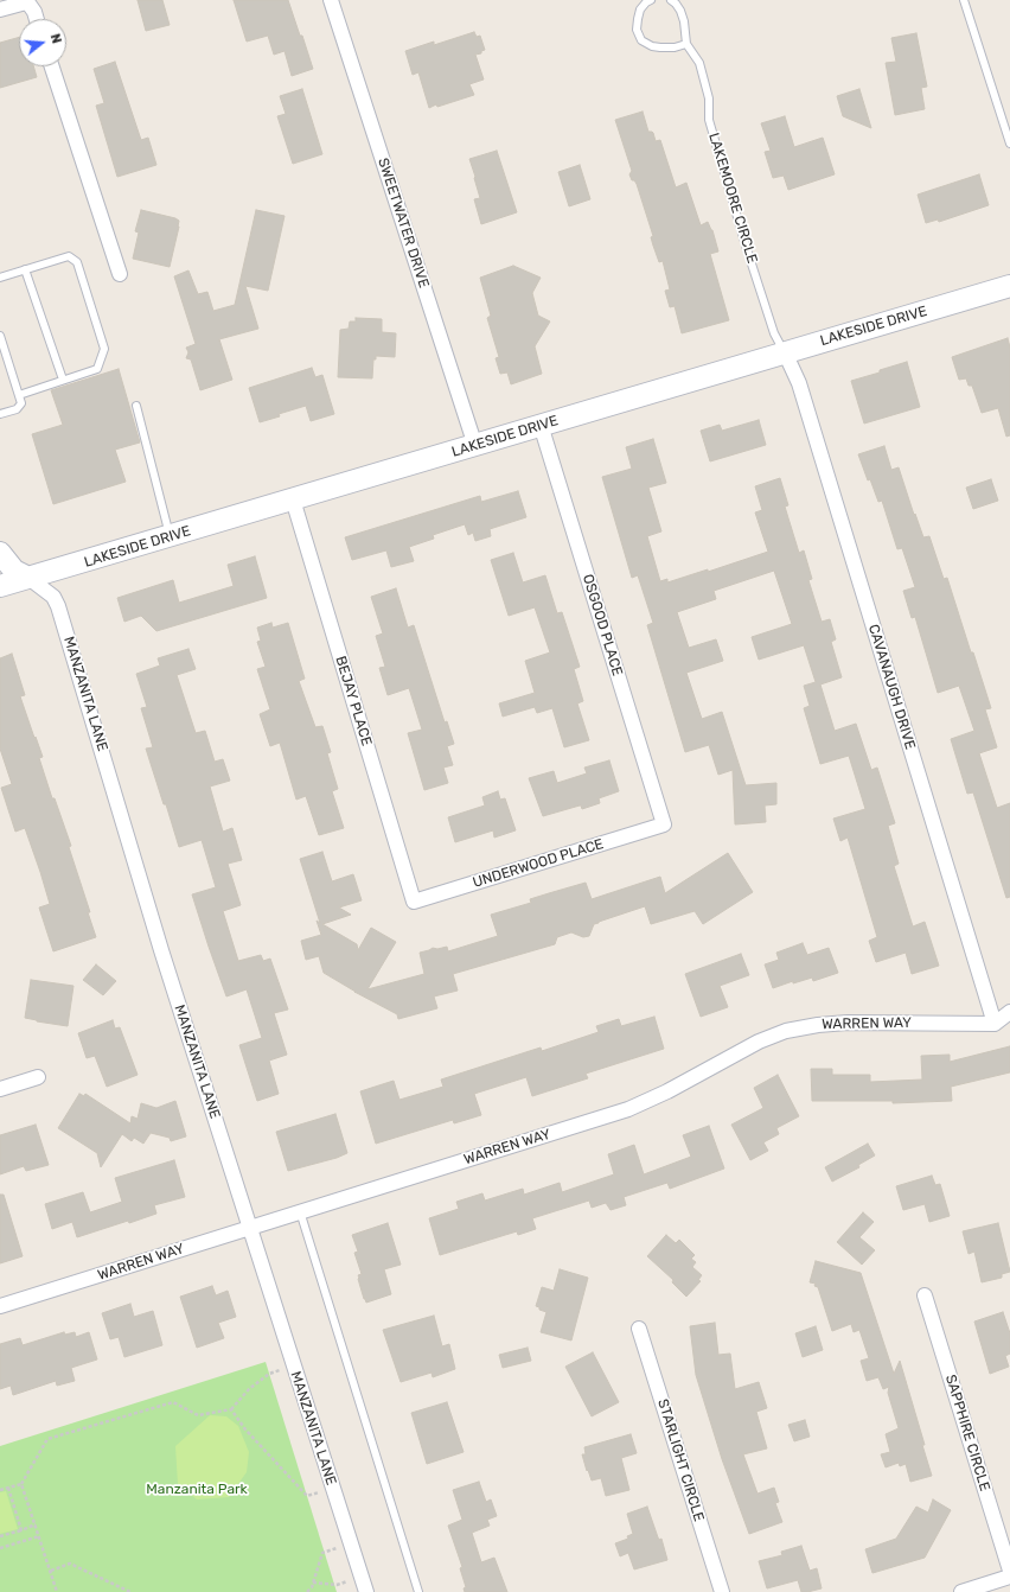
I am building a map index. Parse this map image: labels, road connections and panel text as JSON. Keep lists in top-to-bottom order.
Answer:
{
  "streets": {
    "main road": ["LAKESIDE DRIVE", "MANZANITA LANE"],
    "street": [
      "SWEETWATER DRIVE",
      "OSGOOD PLACE",
      "CAVANAUGH DRIVE",
      "BEJAY PLACE",
      "UNDERWOOD PLACE",
      "WARREN WAY",
      "SAPPHIRE CIRCLE",
      "STARLIGHT CIRCLE"
    ],
    "lane": ["LAKEMOORE CIRCLE"]
  },
  "crossings": [
    ["LAKEMOORE CIRCLE", "LAKESIDE DRIVE"],
    ["LAKEMOORE CIRCLE", "CAVANAUGH DRIVE"],
    ["SWEETWATER DRIVE", "LAKESIDE DRIVE"],
    ["LAKESIDE DRIVE", "OSGOOD PLACE"],
    ["LAKESIDE DRIVE", "CAVANAUGH DRIVE"],
    ["LAKESIDE DRIVE", "MANZANITA LANE"],
    ["LAKESIDE DRIVE", "BEJAY PLACE"],
    ["OSGOOD PLACE", "UNDERWOOD PLACE"],
    ["CAVANAUGH DRIVE", "WARREN WAY"],
    ["MANZANITA LANE", "WARREN WAY"],
    ["BEJAY PLACE", "UNDERWOOD PLACE"]
  ],
  "parks": ["Manzanita Park"],
  "north": "right"
}
